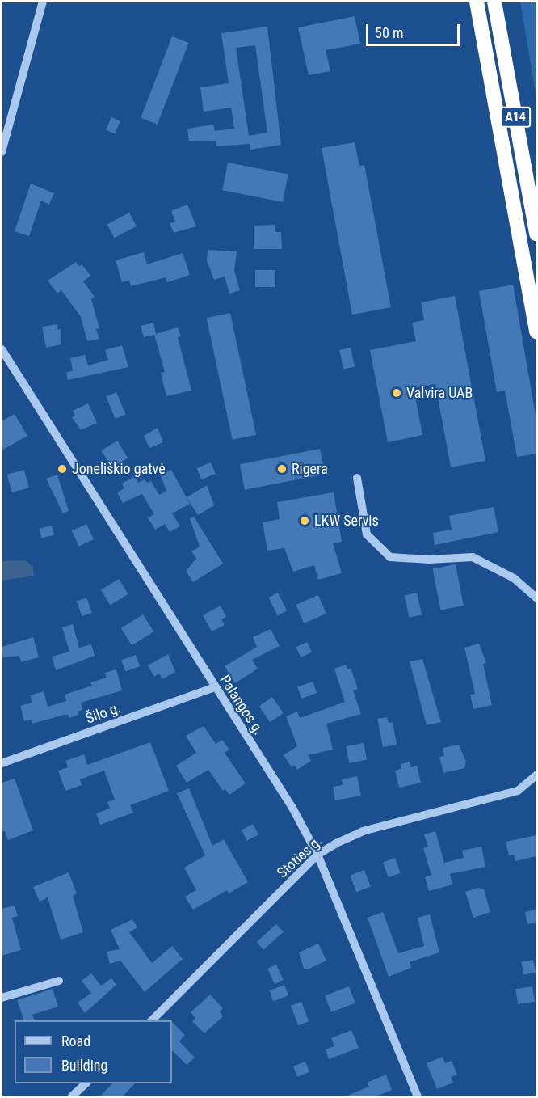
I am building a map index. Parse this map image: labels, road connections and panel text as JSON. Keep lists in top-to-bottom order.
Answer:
{
  "streets": {
    "highway": ["A14"],
    "street": ["Palangos g.", "Šilo g.", "Stoties g."]
  },
  "crossings": [
    ["Palangos g.", "Šilo g."],
    ["Palangos g.", "Stoties g."]
  ],
  "places": [
    "Valvira UAB",
    "Joneliškio gatvė",
    "Rigera",
    "LKW Servis"
  ],
  "legend": ["Road", "Building"],
  "scale_bar": "50 m"
}
